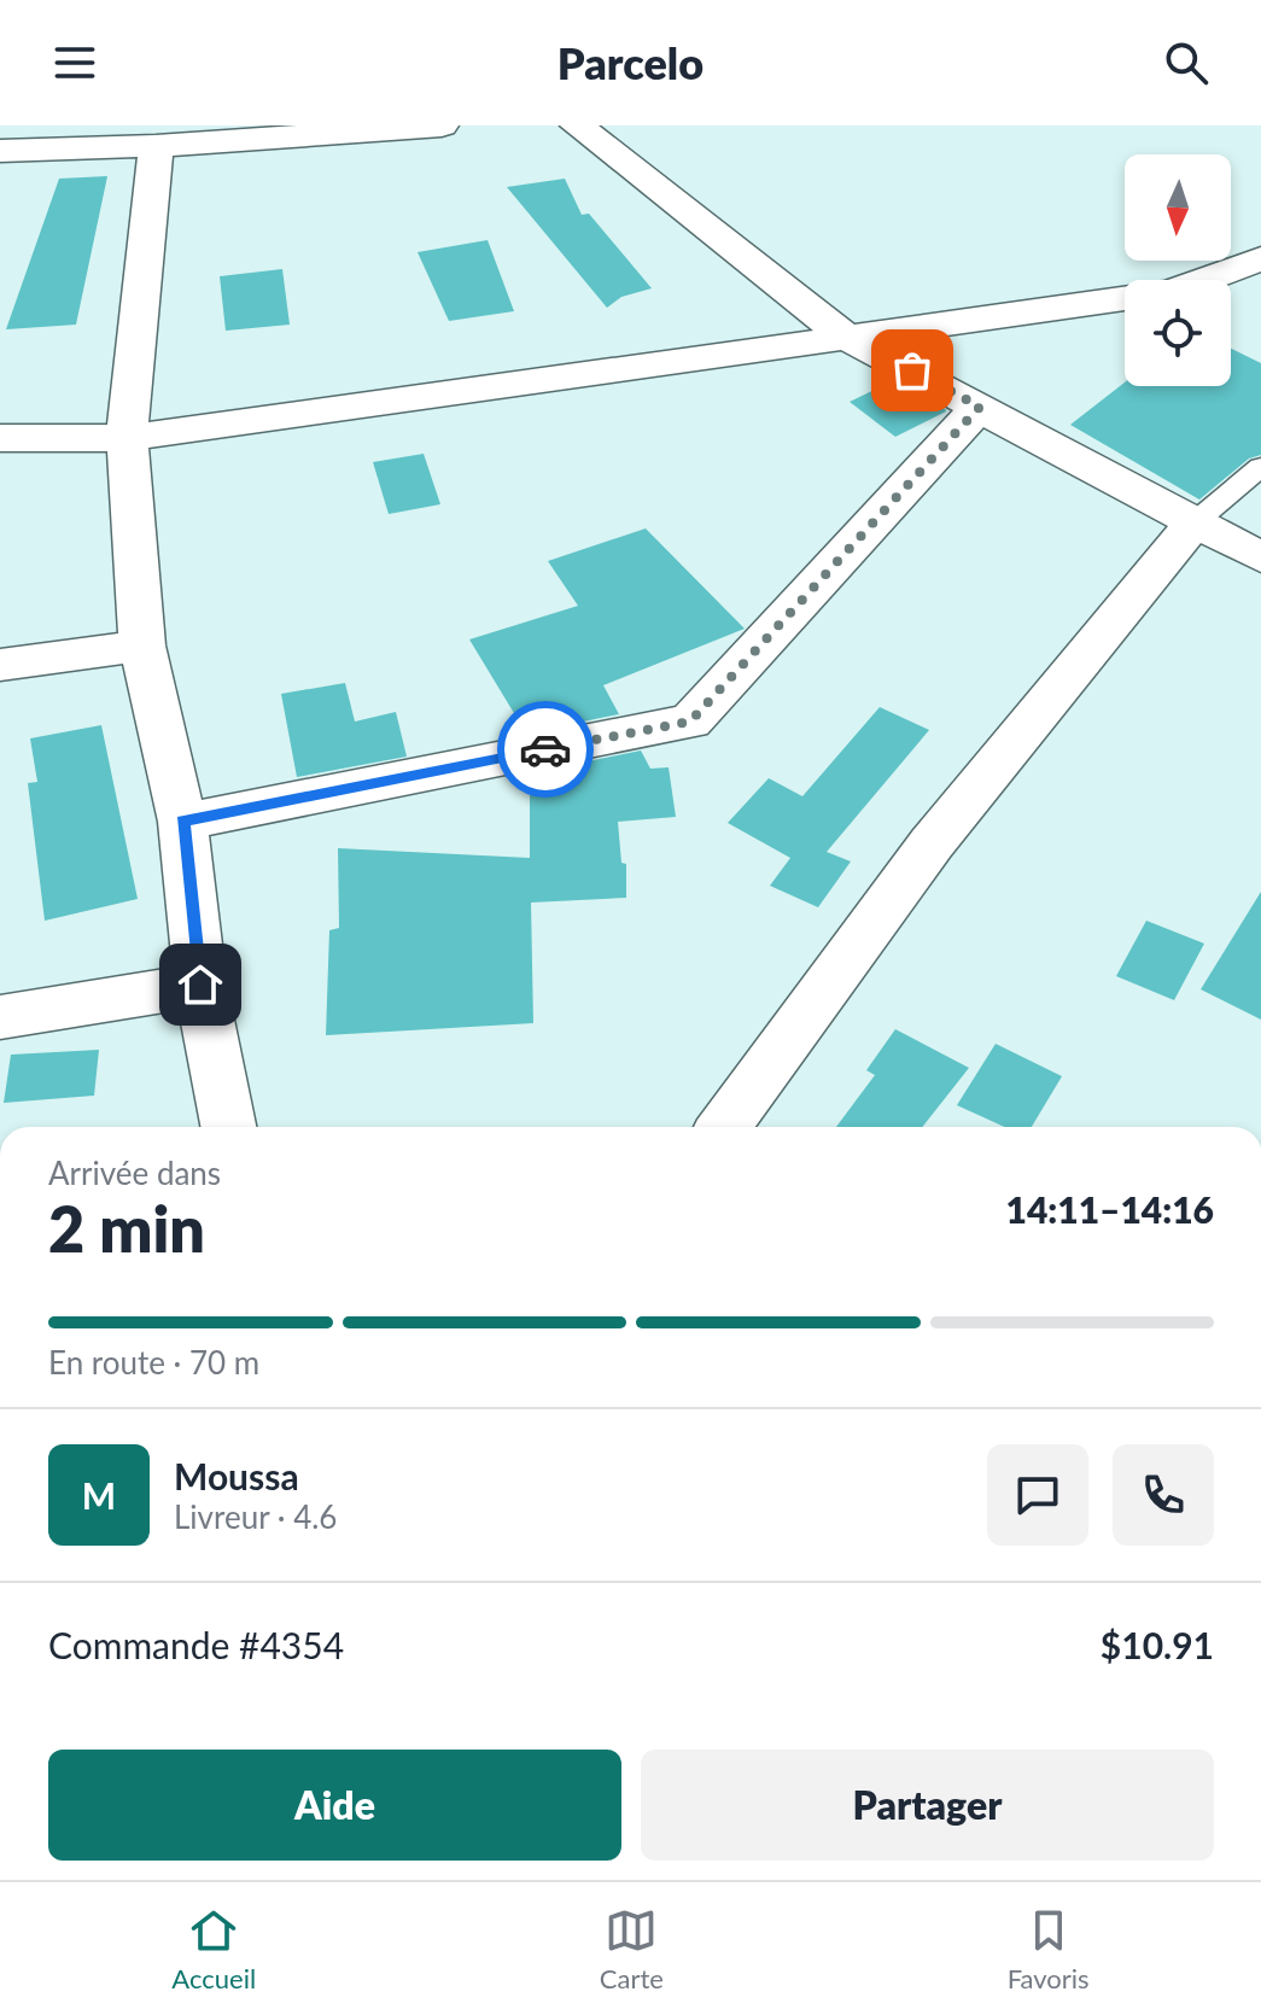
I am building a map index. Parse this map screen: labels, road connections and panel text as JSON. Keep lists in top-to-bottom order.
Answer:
{
  "north": "bottom",
  "page": {
    "header": "Parcelo",
    "heading": ["2 min", "Arrivée dans", "14:11–14:16"],
    "panel": [
      "Moussa",
      "Livreur · 4.6",
      "Commande #4354",
      "$10.91"
    ],
    "bar": "En route · 70 m",
    "round": "M",
    "buttons": ["Aide", "Partager"],
    "tabs": ["Accueil", "Carte", "Favoris"]
  }
}
